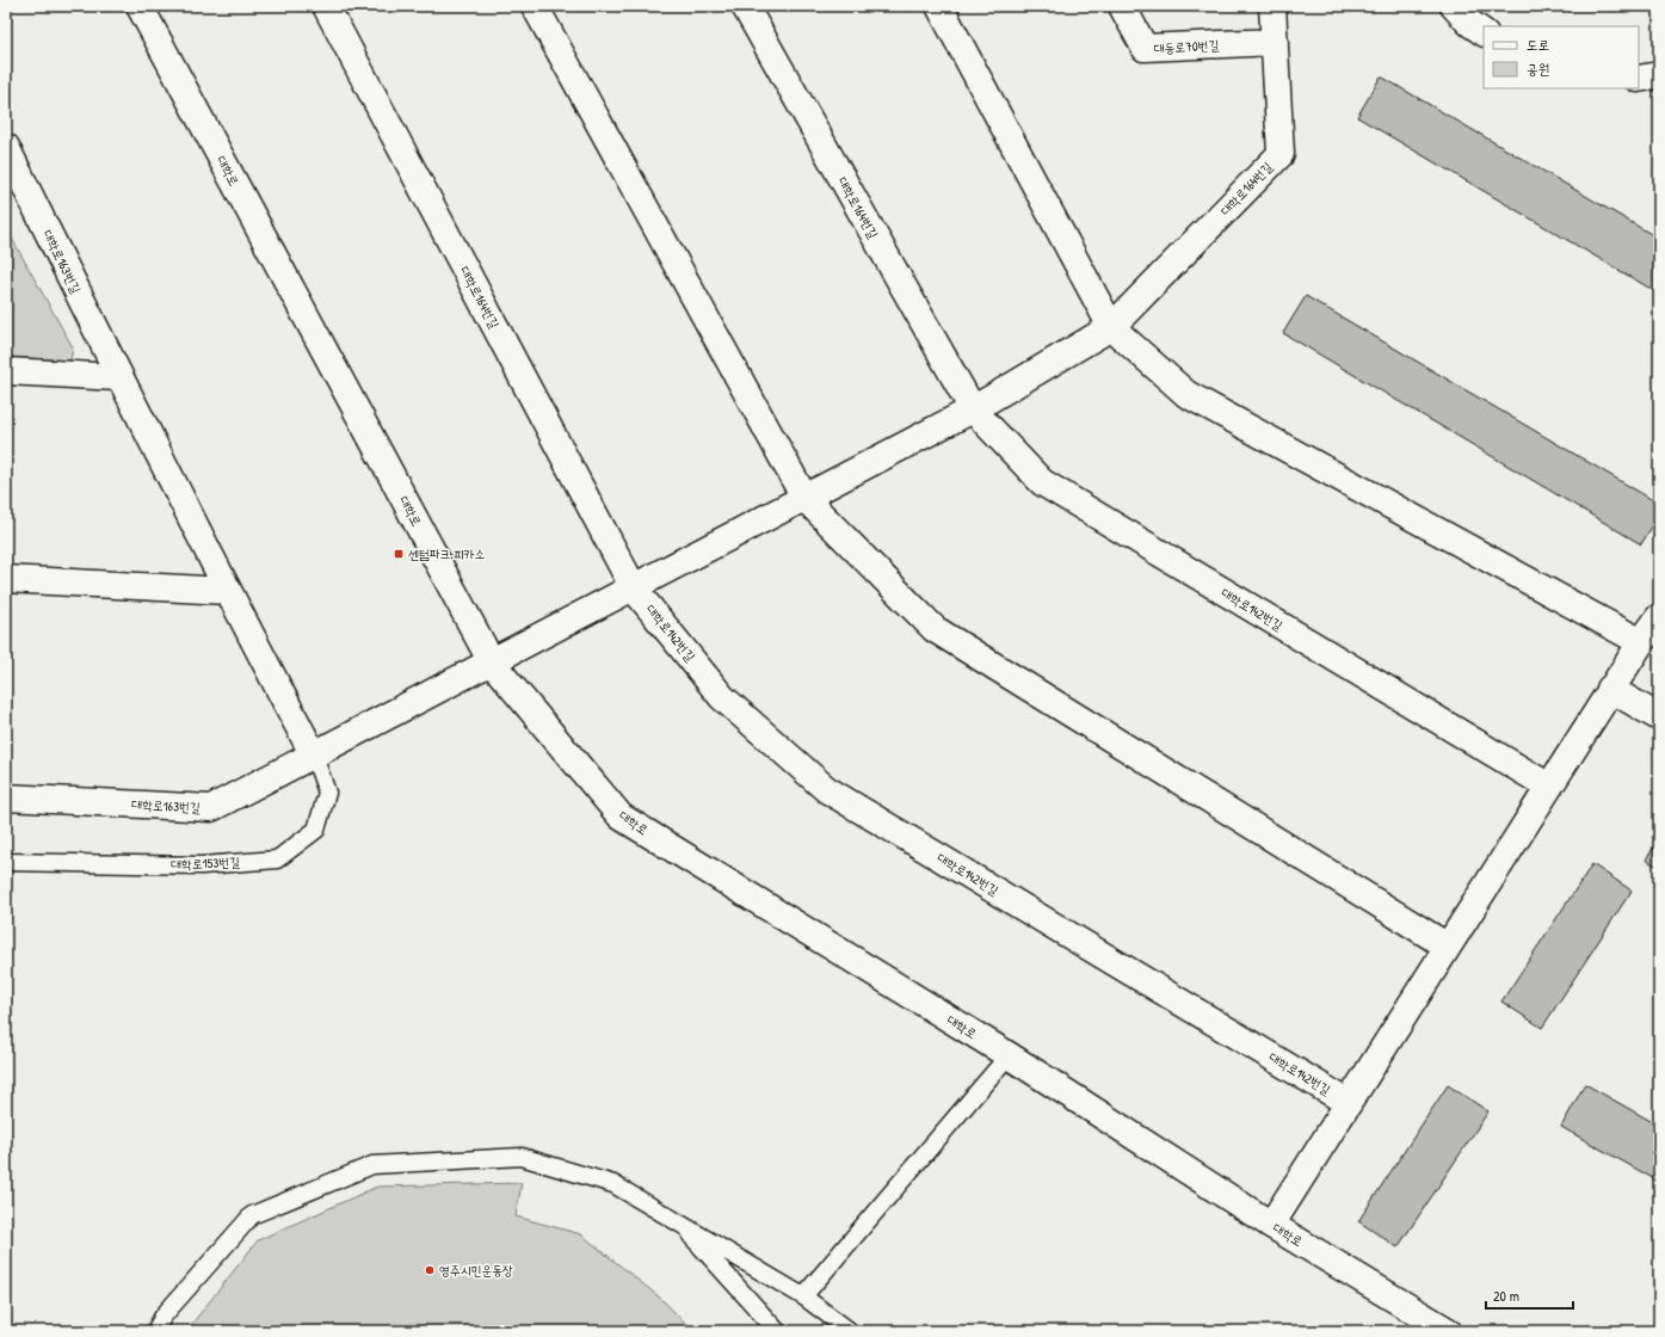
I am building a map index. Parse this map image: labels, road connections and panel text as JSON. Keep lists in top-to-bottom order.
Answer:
{
  "streets": {
    "street": [
      "대동로70번길",
      "대학로",
      "대학로164번길",
      "대학로163번길",
      "대학로142번길"
    ],
    "lane": ["대학로153번길"]
  },
  "crossings": [
    ["대동로70번길", "대학로164번길"],
    ["대학로", "대학로164번길"],
    ["대학로", "대학로163번길"],
    ["대학로164번길", "대학로163번길"],
    ["대학로164번길", "대학로142번길"],
    ["대학로163번길", "대학로153번길"]
  ],
  "places": {
    "transit": ["센텀파크.피카소"],
    "other": ["영주시민운동장"]
  },
  "legend": ["도로", "공원"],
  "scale_bar": "20 m"
}
